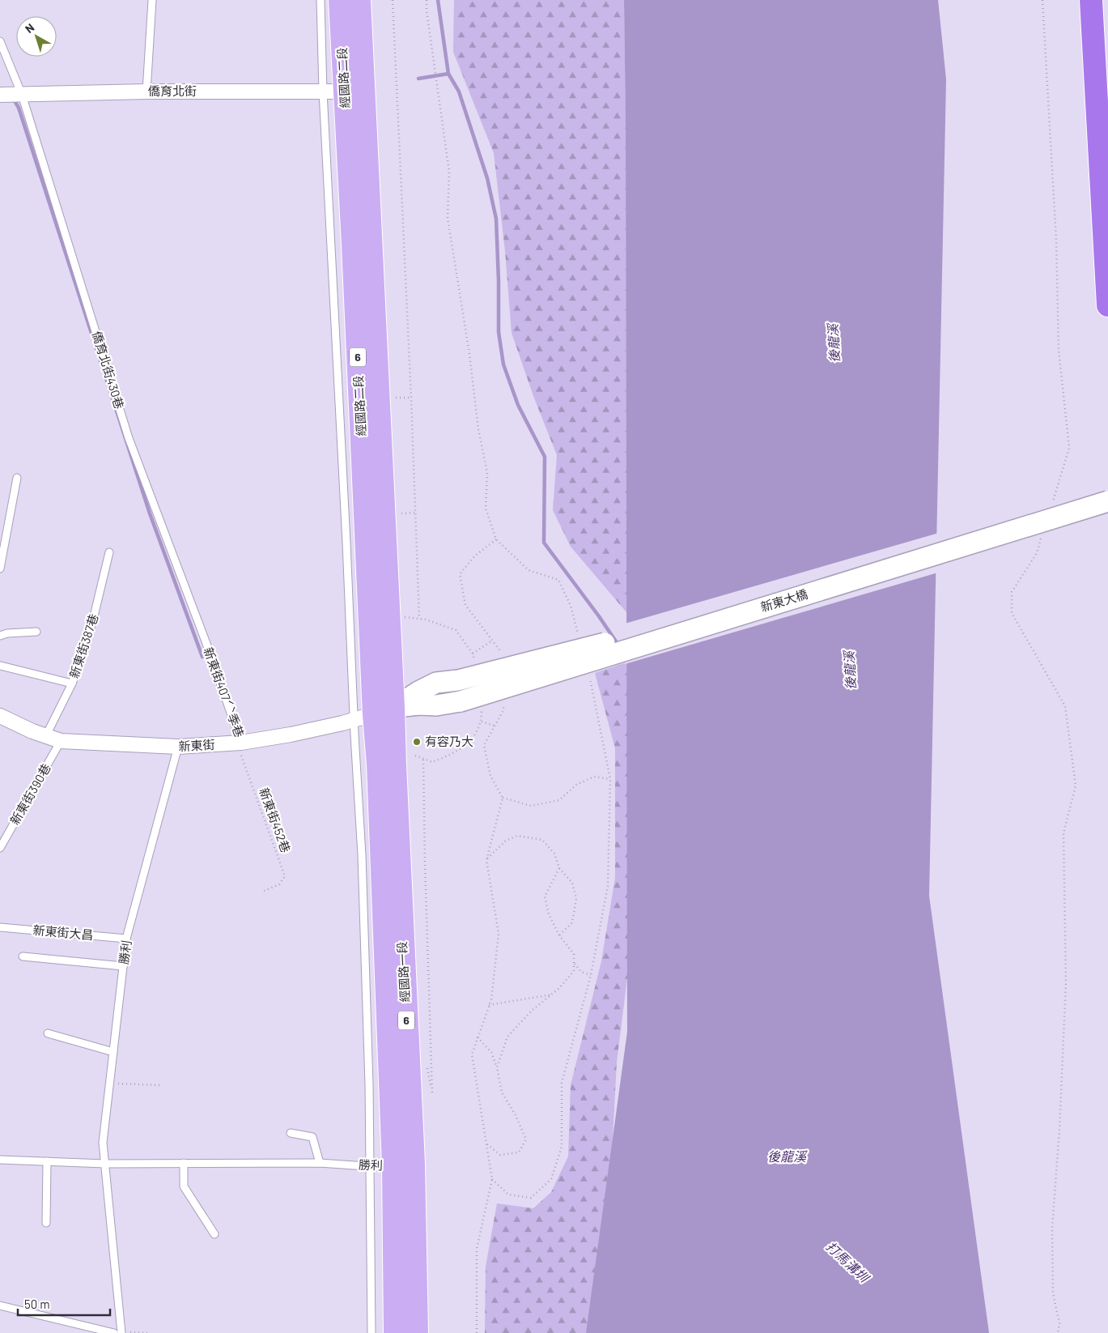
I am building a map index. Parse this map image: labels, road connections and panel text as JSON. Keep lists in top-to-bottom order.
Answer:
{
  "streets": {
    "main road": ["經國路二段", "6", "經國路一段"],
    "street": ["僑育北街", "新東大橋", "新東街"],
    "lane": [
      "僑育北街430巷",
      "新東街387巷",
      "新東街407ˊˋ季巷",
      "新東街390巷",
      "新東街大昌",
      "勝利"
    ],
    "path": ["新東街452巷"]
  },
  "crossings": [
    ["經國路二段", "僑育北街"],
    ["經國路二段", "新東大橋"],
    ["經國路二段", "新東街"],
    ["經國路二段", "經國路一段"],
    ["僑育北街", "僑育北街430巷"],
    ["僑育北街430巷", "新東街407ˊˋ季巷"],
    ["新東大橋", "新東街"],
    ["新東大橋", "經國路一段"],
    ["新東街387巷", "新東街"],
    ["新東街407ˊˋ季巷", "新東街"],
    ["新東街407ˊˋ季巷", "新東街452巷"],
    ["新東街", "新東街390巷"],
    ["新東街", "新東街452巷"],
    ["新東街", "勝利"],
    ["新東街", "經國路一段"],
    ["新東街大昌", "勝利"],
    ["勝利", "經國路一段"]
  ],
  "water": ["後龍溪", "打馬溝圳"],
  "places": ["有容乃大"],
  "scale_bar": "50 m",
  "north": "top left"
}
